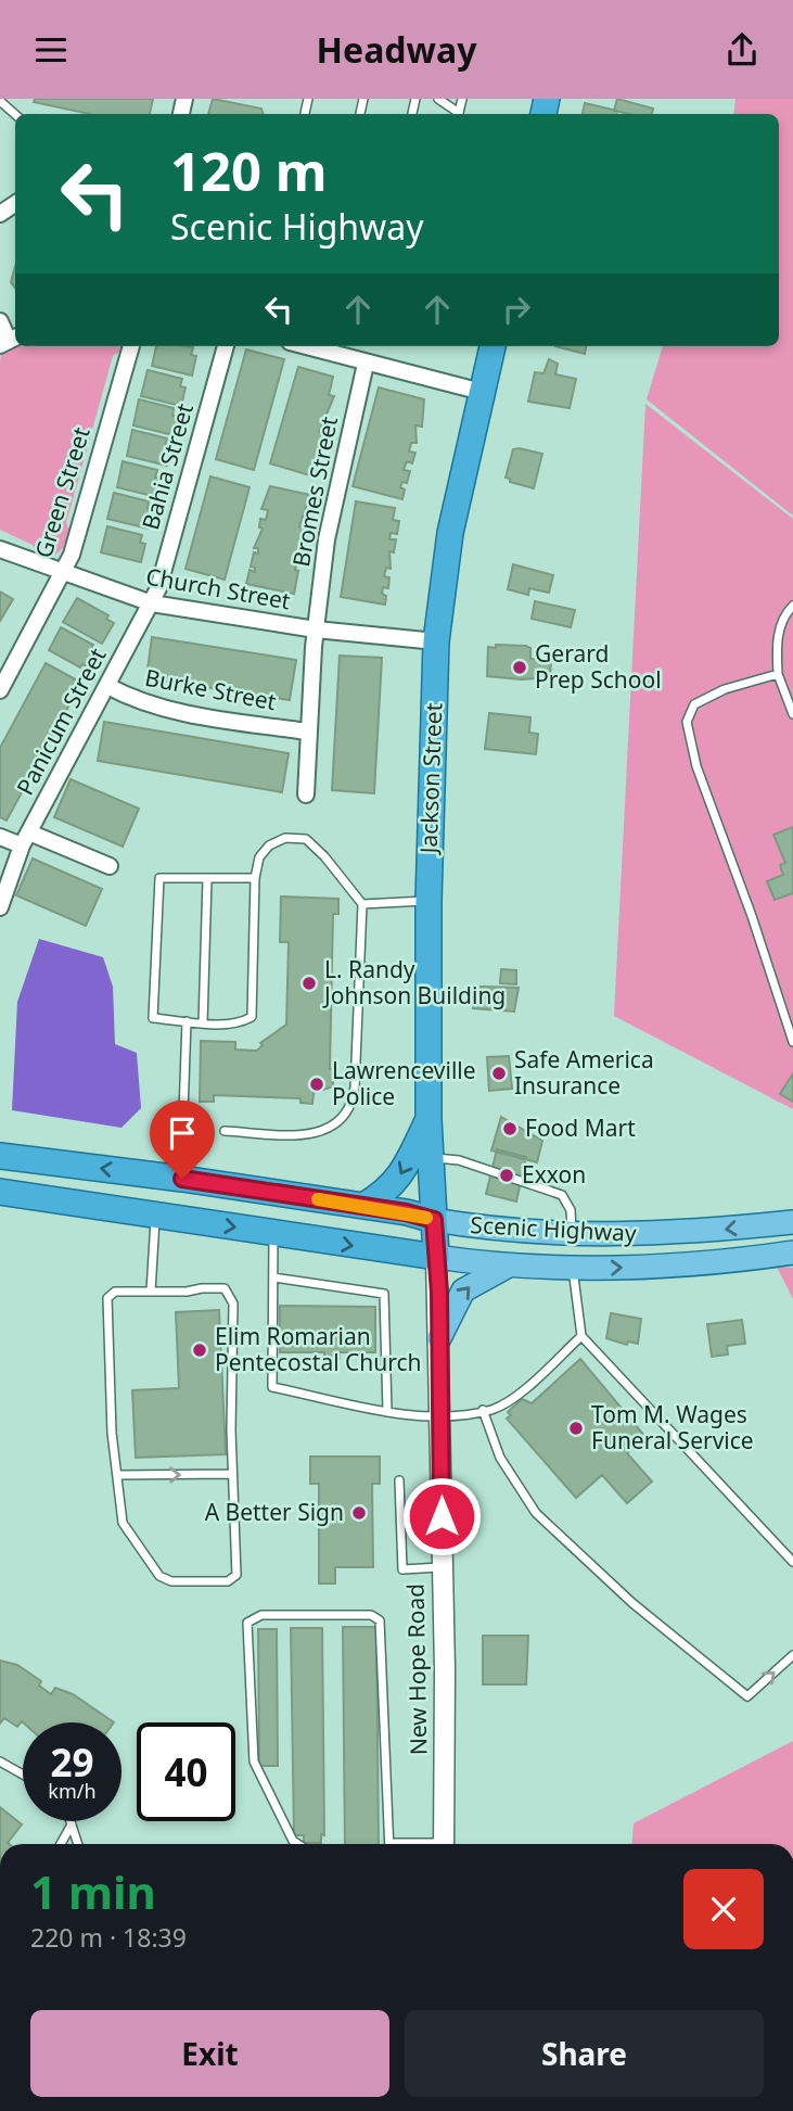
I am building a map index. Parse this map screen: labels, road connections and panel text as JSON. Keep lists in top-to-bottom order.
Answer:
{
  "streets": {
    "highway": ["Jackson Street", "Scenic Highway"],
    "street": [
      "Bahia Street",
      "Bromes Street",
      "Green Street",
      "Church Street",
      "Burke Street",
      "Panicum Street",
      "New Hope Road"
    ]
  },
  "crossings": [
    ["Bahia Street", "Church Street"],
    ["Bahia Street", "Panicum Street"],
    ["Bromes Street", "Church Street"],
    ["Bromes Street", "Burke Street"],
    ["Green Street", "Church Street"],
    ["Church Street", "Panicum Street"],
    ["Church Street", "Jackson Street"],
    ["Burke Street", "Panicum Street"],
    ["Jackson Street", "Scenic Highway"],
    ["Jackson Street", "New Hope Road"],
    ["Scenic Highway", "New Hope Road"]
  ],
  "places": [
    "Gerard Prep School",
    "L. Randy Johnson Building",
    "Safe America Insurance",
    "Lawrenceville Police",
    "Food Mart",
    "Exxon",
    "Elim Romarian Pentecostal Church",
    "Tom M. Wages Funeral Service",
    "A Better Sign"
  ],
  "page": {
    "header": "Headway",
    "turn": ["120 m", "Scenic Highway"],
    "speed": "29 km/h",
    "limit": "40",
    "heading": ["1 min", "220 m · 18:39"],
    "buttons": ["Exit", "Share"]
  }
}
